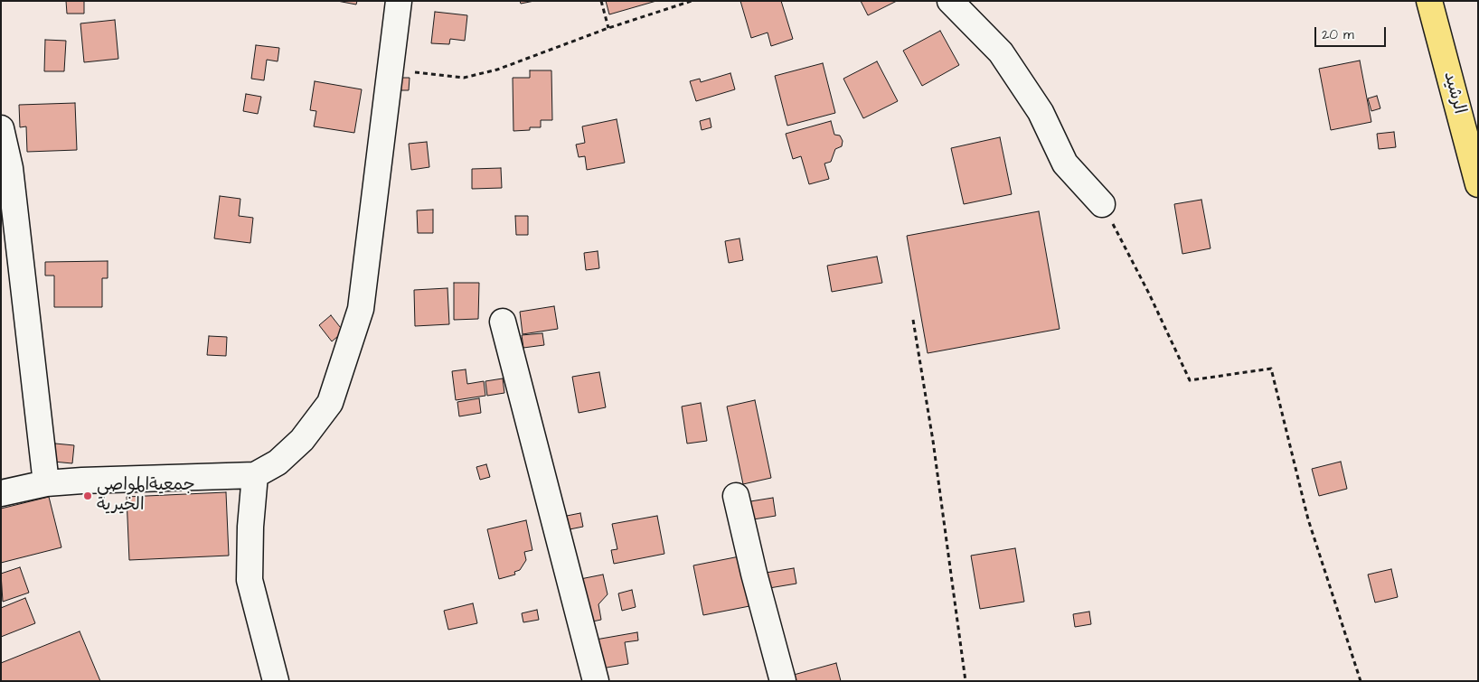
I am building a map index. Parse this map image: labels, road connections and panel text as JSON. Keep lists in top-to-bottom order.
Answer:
{
  "streets": {
    "main road": ["الرشيد"]
  },
  "places": ["جمعيةالمواصي الخيرية"],
  "scale_bar": "20 m"
}
